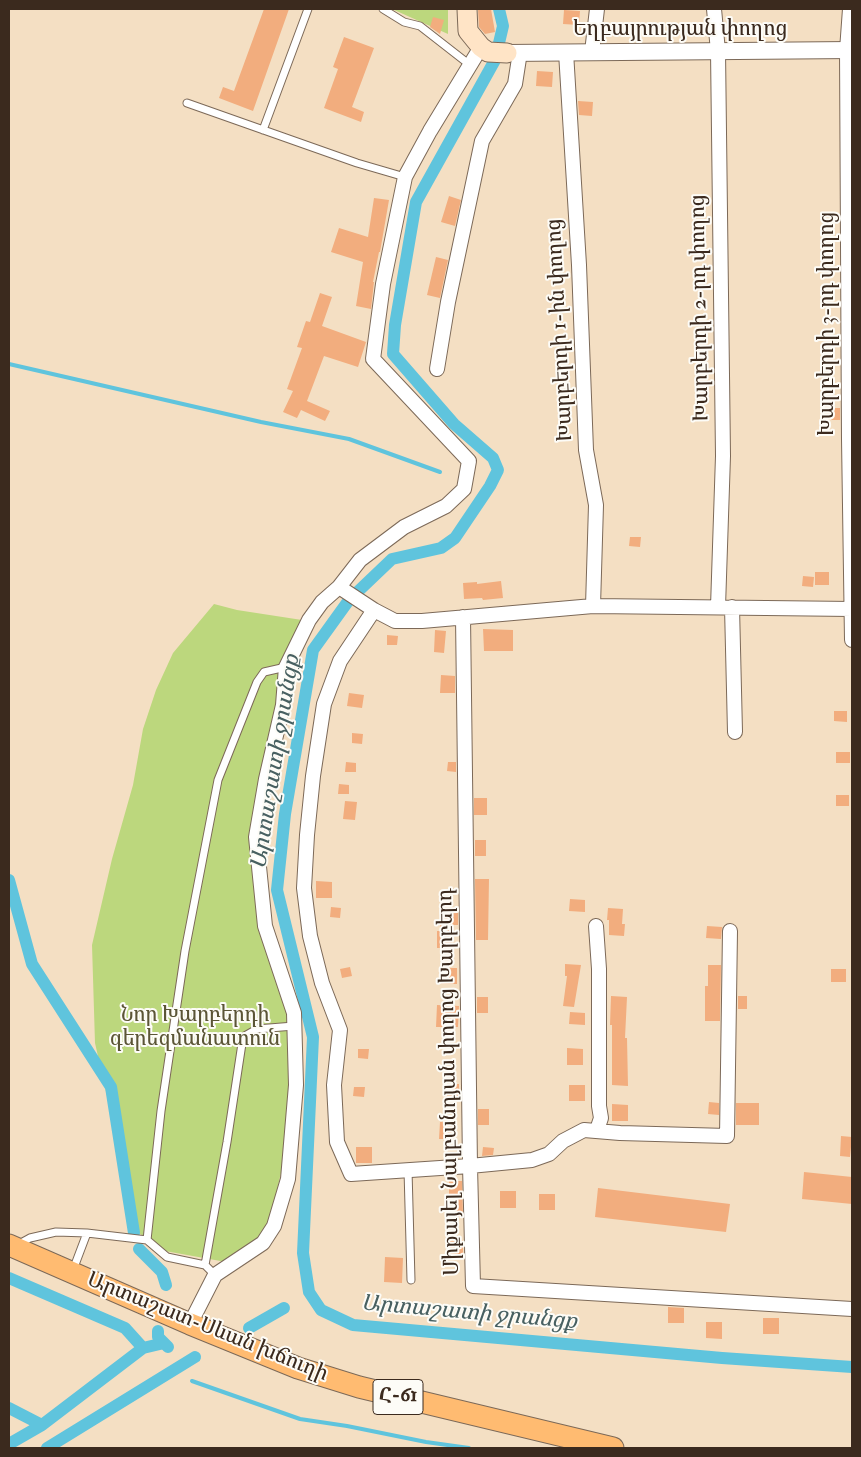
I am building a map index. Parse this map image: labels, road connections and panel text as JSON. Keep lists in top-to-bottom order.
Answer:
{
  "streets": {
    "main road": ["Արտաշատ-Սևան խճուղի", "Հ-61"],
    "street": [
      "Եղբայրության փողոց",
      "Խարբերդի 2-րդ փողոց",
      "Խարբերդի 3-րդ փողոց",
      "Խարբերդի 1-ին փողոց",
      "Միքայել Նալբանդյան փողոց Խարբերդ"
    ]
  },
  "crossings": [
    ["Եղբայրության փողոց", "Խարբերդի 2-րդ փողոց"],
    ["Եղբայրության փողոց", "Խարբերդի 3-րդ փողոց"],
    ["Եղբայրության փողոց", "Խարբերդի 1-ին փողոց"]
  ],
  "water": ["Արտաշատի ջրանցք"],
  "parks": ["Նոր Խարբերդի գերեզմանատուն"]
}
